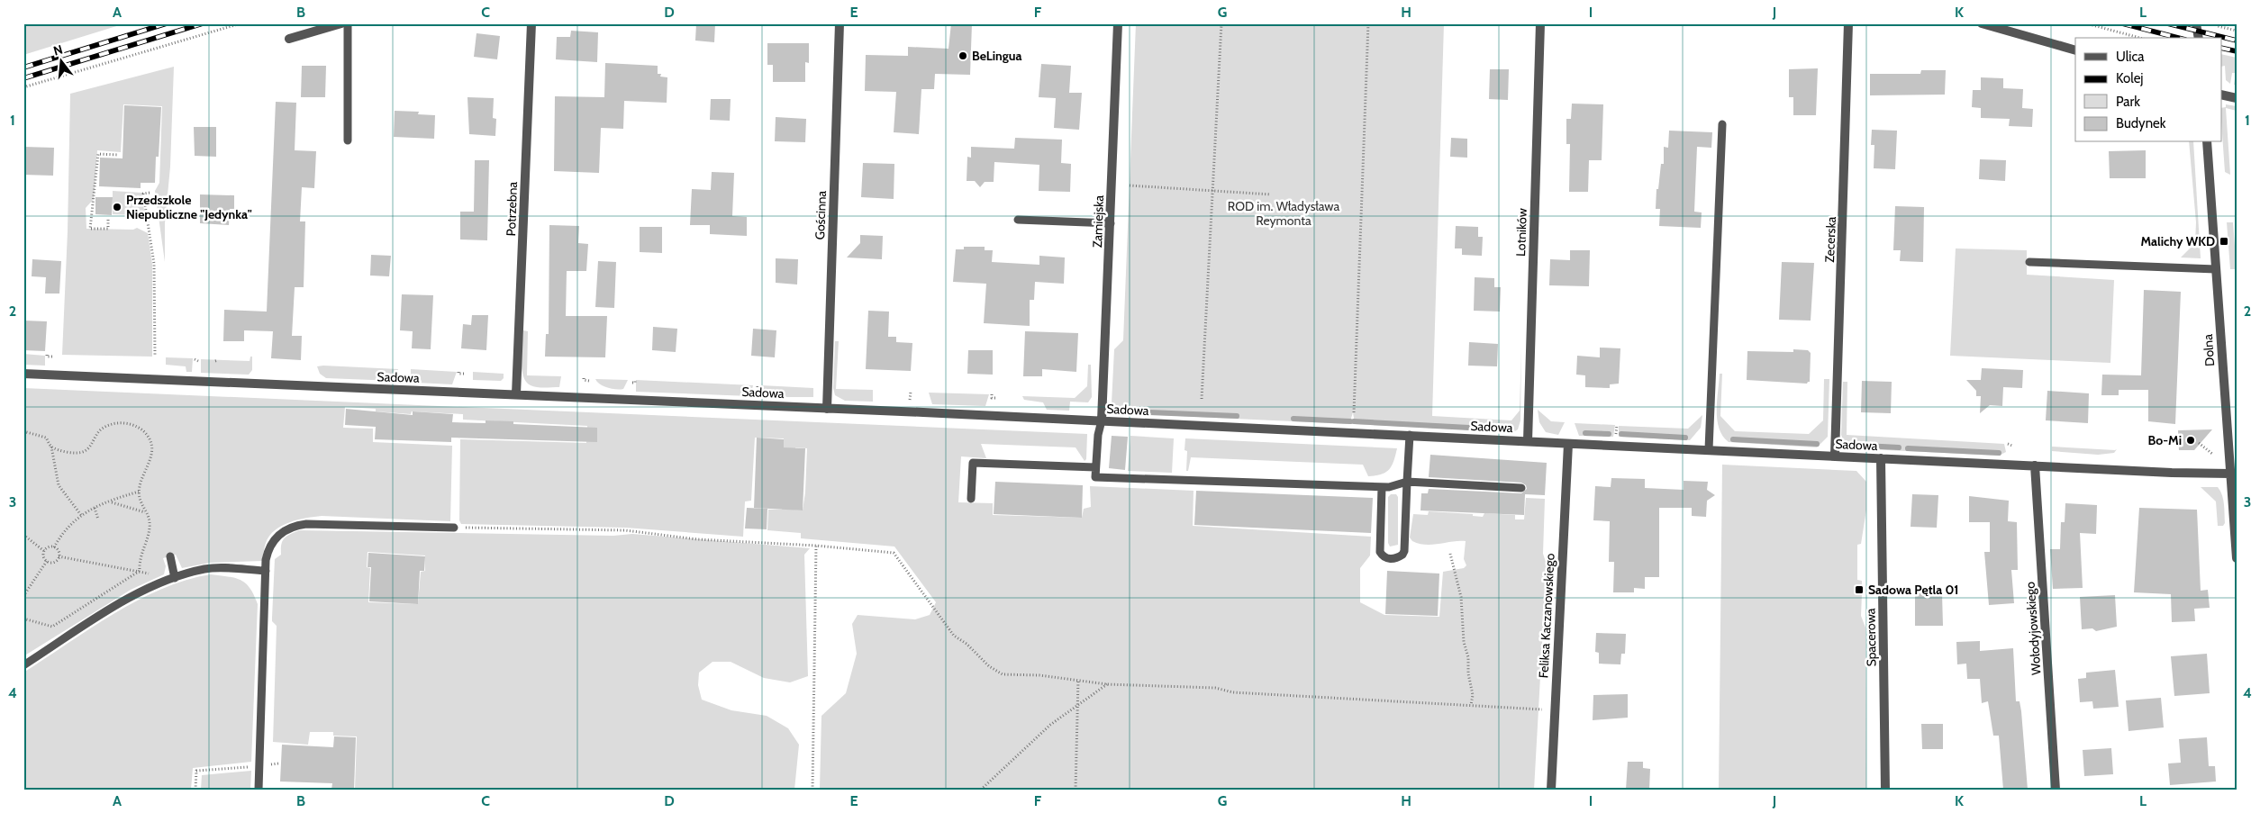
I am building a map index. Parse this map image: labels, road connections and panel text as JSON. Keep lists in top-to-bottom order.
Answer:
{
  "streets": {
    "street": [
      "Potrzebna",
      "Gościnna",
      "Zamiejska",
      "Lotników",
      "Zecerska",
      "Dolna",
      "Sadowa",
      "Feliksa Kaczanowskiego",
      "Wołodyjowskiego",
      "Spacerowa"
    ]
  },
  "crossings": [
    ["Potrzebna", "Sadowa"],
    ["Gościnna", "Sadowa"],
    ["Zamiejska", "Sadowa"],
    ["Lotników", "Sadowa"],
    ["Zecerska", "Sadowa"],
    ["Dolna", "Sadowa"],
    ["Sadowa", "Feliksa Kaczanowskiego"],
    ["Sadowa", "Wołodyjowskiego"],
    ["Sadowa", "Spacerowa"]
  ],
  "parks": ["ROD im. Władysława Reymonta"],
  "places": {
    "other": ["BeLingua", "Przedszkole Niepubliczne \"Jedynka\"", "Bo-Mi"],
    "transit": ["Malichy WKD", "Sadowa Pętla 01"]
  },
  "legend": [
    "Ulica",
    "Kolej",
    "Park",
    "Budynek"
  ],
  "north": "top",
  "grid": {
    "columns": [
      "A",
      "B",
      "C",
      "D",
      "E",
      "F",
      "G",
      "H",
      "I",
      "J",
      "K",
      "L"
    ],
    "rows": [
      "1",
      "2",
      "3",
      "4"
    ]
  }
}
